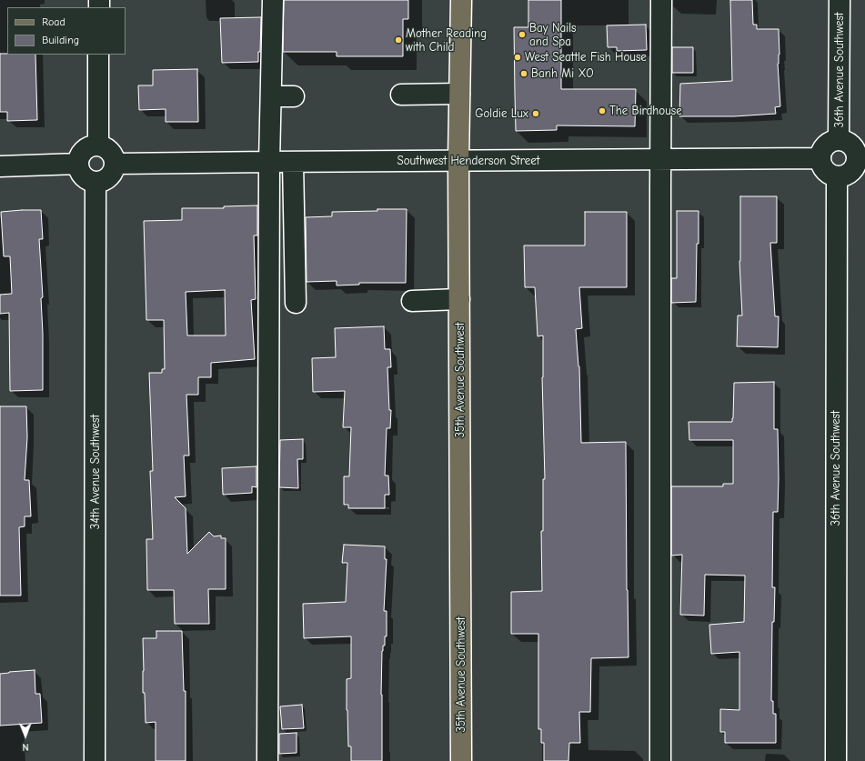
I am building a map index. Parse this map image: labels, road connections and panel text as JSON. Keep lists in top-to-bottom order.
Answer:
{
  "streets": {
    "main road": ["35th Avenue Southwest"],
    "street": ["36th Avenue Southwest", "Southwest Henderson Street", "34th Avenue Southwest"]
  },
  "crossings": [
    ["36th Avenue Southwest", "Southwest Henderson Street"],
    ["Southwest Henderson Street", "35th Avenue Southwest"],
    ["Southwest Henderson Street", "34th Avenue Southwest"]
  ],
  "places": [
    "Bay Nails and Spa",
    "Mother Reading with Child",
    "West Seattle Fish House",
    "Banh Mi XO",
    "The Birdhouse",
    "Goldie Lux"
  ],
  "legend": ["Road", "Building"],
  "north": "bottom"
}
